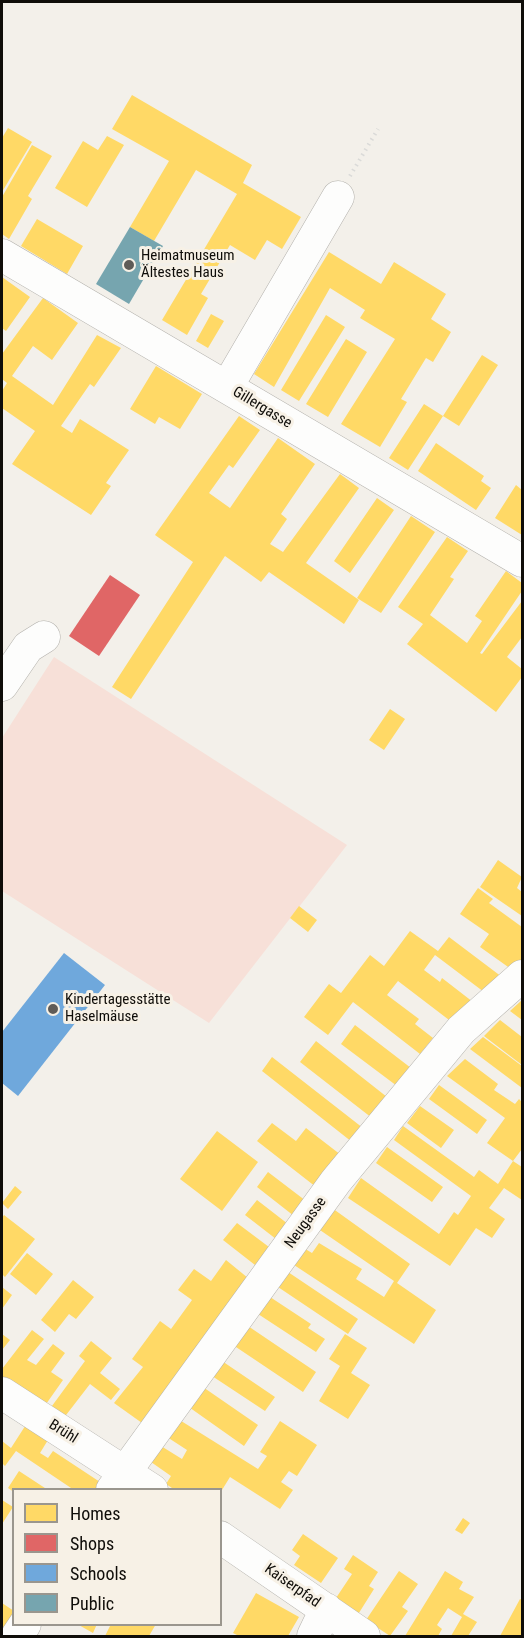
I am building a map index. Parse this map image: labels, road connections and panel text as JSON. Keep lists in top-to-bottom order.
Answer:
{
  "streets": {
    "street": [
      "Gillergasse",
      "Neugasse",
      "Brühl",
      "Kaiserpfad"
    ]
  },
  "crossings": [
    ["Neugasse", "Brühl"]
  ],
  "places": ["Heimatmuseum Ältestes Haus", "Kindertagesstätte Haselmäuse"],
  "legend": [
    "Homes",
    "Shops",
    "Schools",
    "Public"
  ]
}
